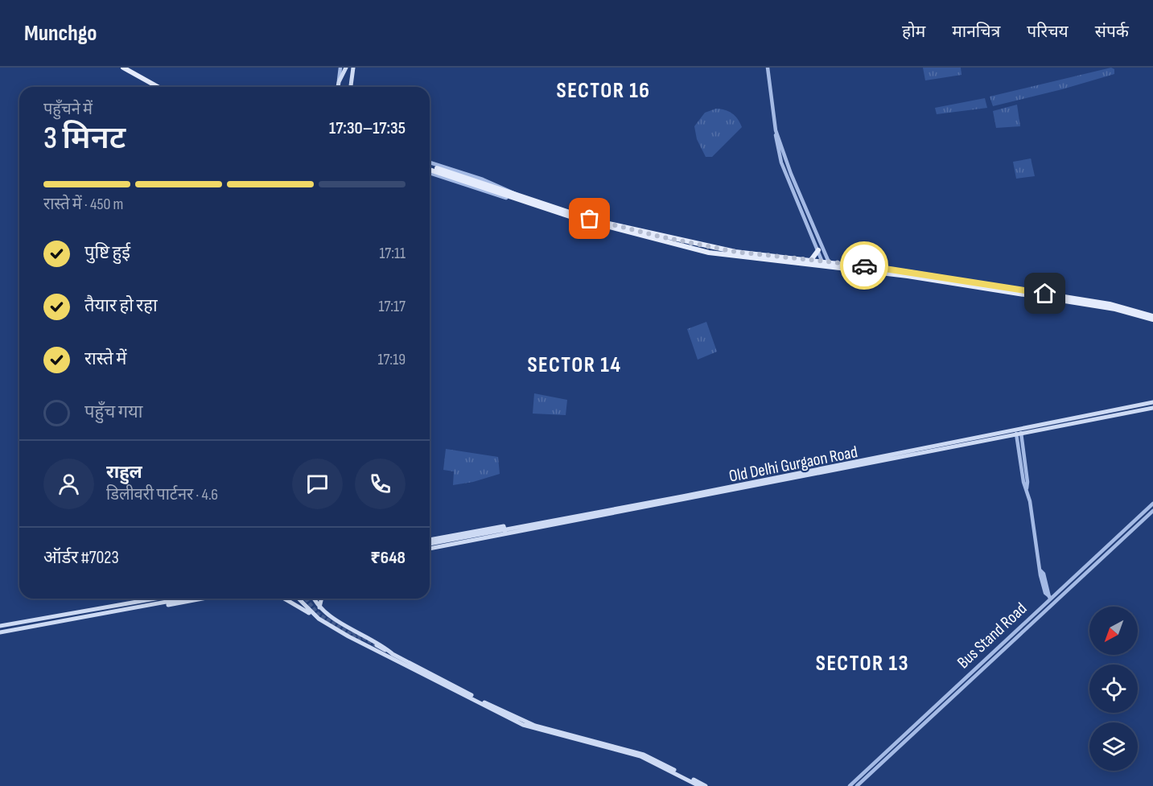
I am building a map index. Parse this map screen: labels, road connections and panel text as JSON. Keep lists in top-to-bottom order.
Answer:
{
  "streets": {
    "main road": ["Old Delhi Gurgaon Road"],
    "street": ["Bus Stand Road"]
  },
  "districts": ["SECTOR 16", "SECTOR 14", "SECTOR 13"],
  "north": "bottom left",
  "page": {
    "header": "Munchgo",
    "nav": [
      "होम",
      "मानचित्र",
      "परिचय",
      "संपर्क"
    ],
    "heading": ["3 मिनट", "पहुँचने में", "17:30–17:35"],
    "panel": [
      "राहुल",
      "डिलीवरी पार्टनर · 4.6",
      "ऑर्डर #7023",
      "₹648"
    ],
    "bar": "रास्ते में · 450 m",
    "list": [
      ["पुष्टि हुई", "17:11"],
      ["तैयार हो रहा", "17:17"],
      ["रास्ते में", "17:19"],
      "पहुँच गया"
    ]
  }
}
